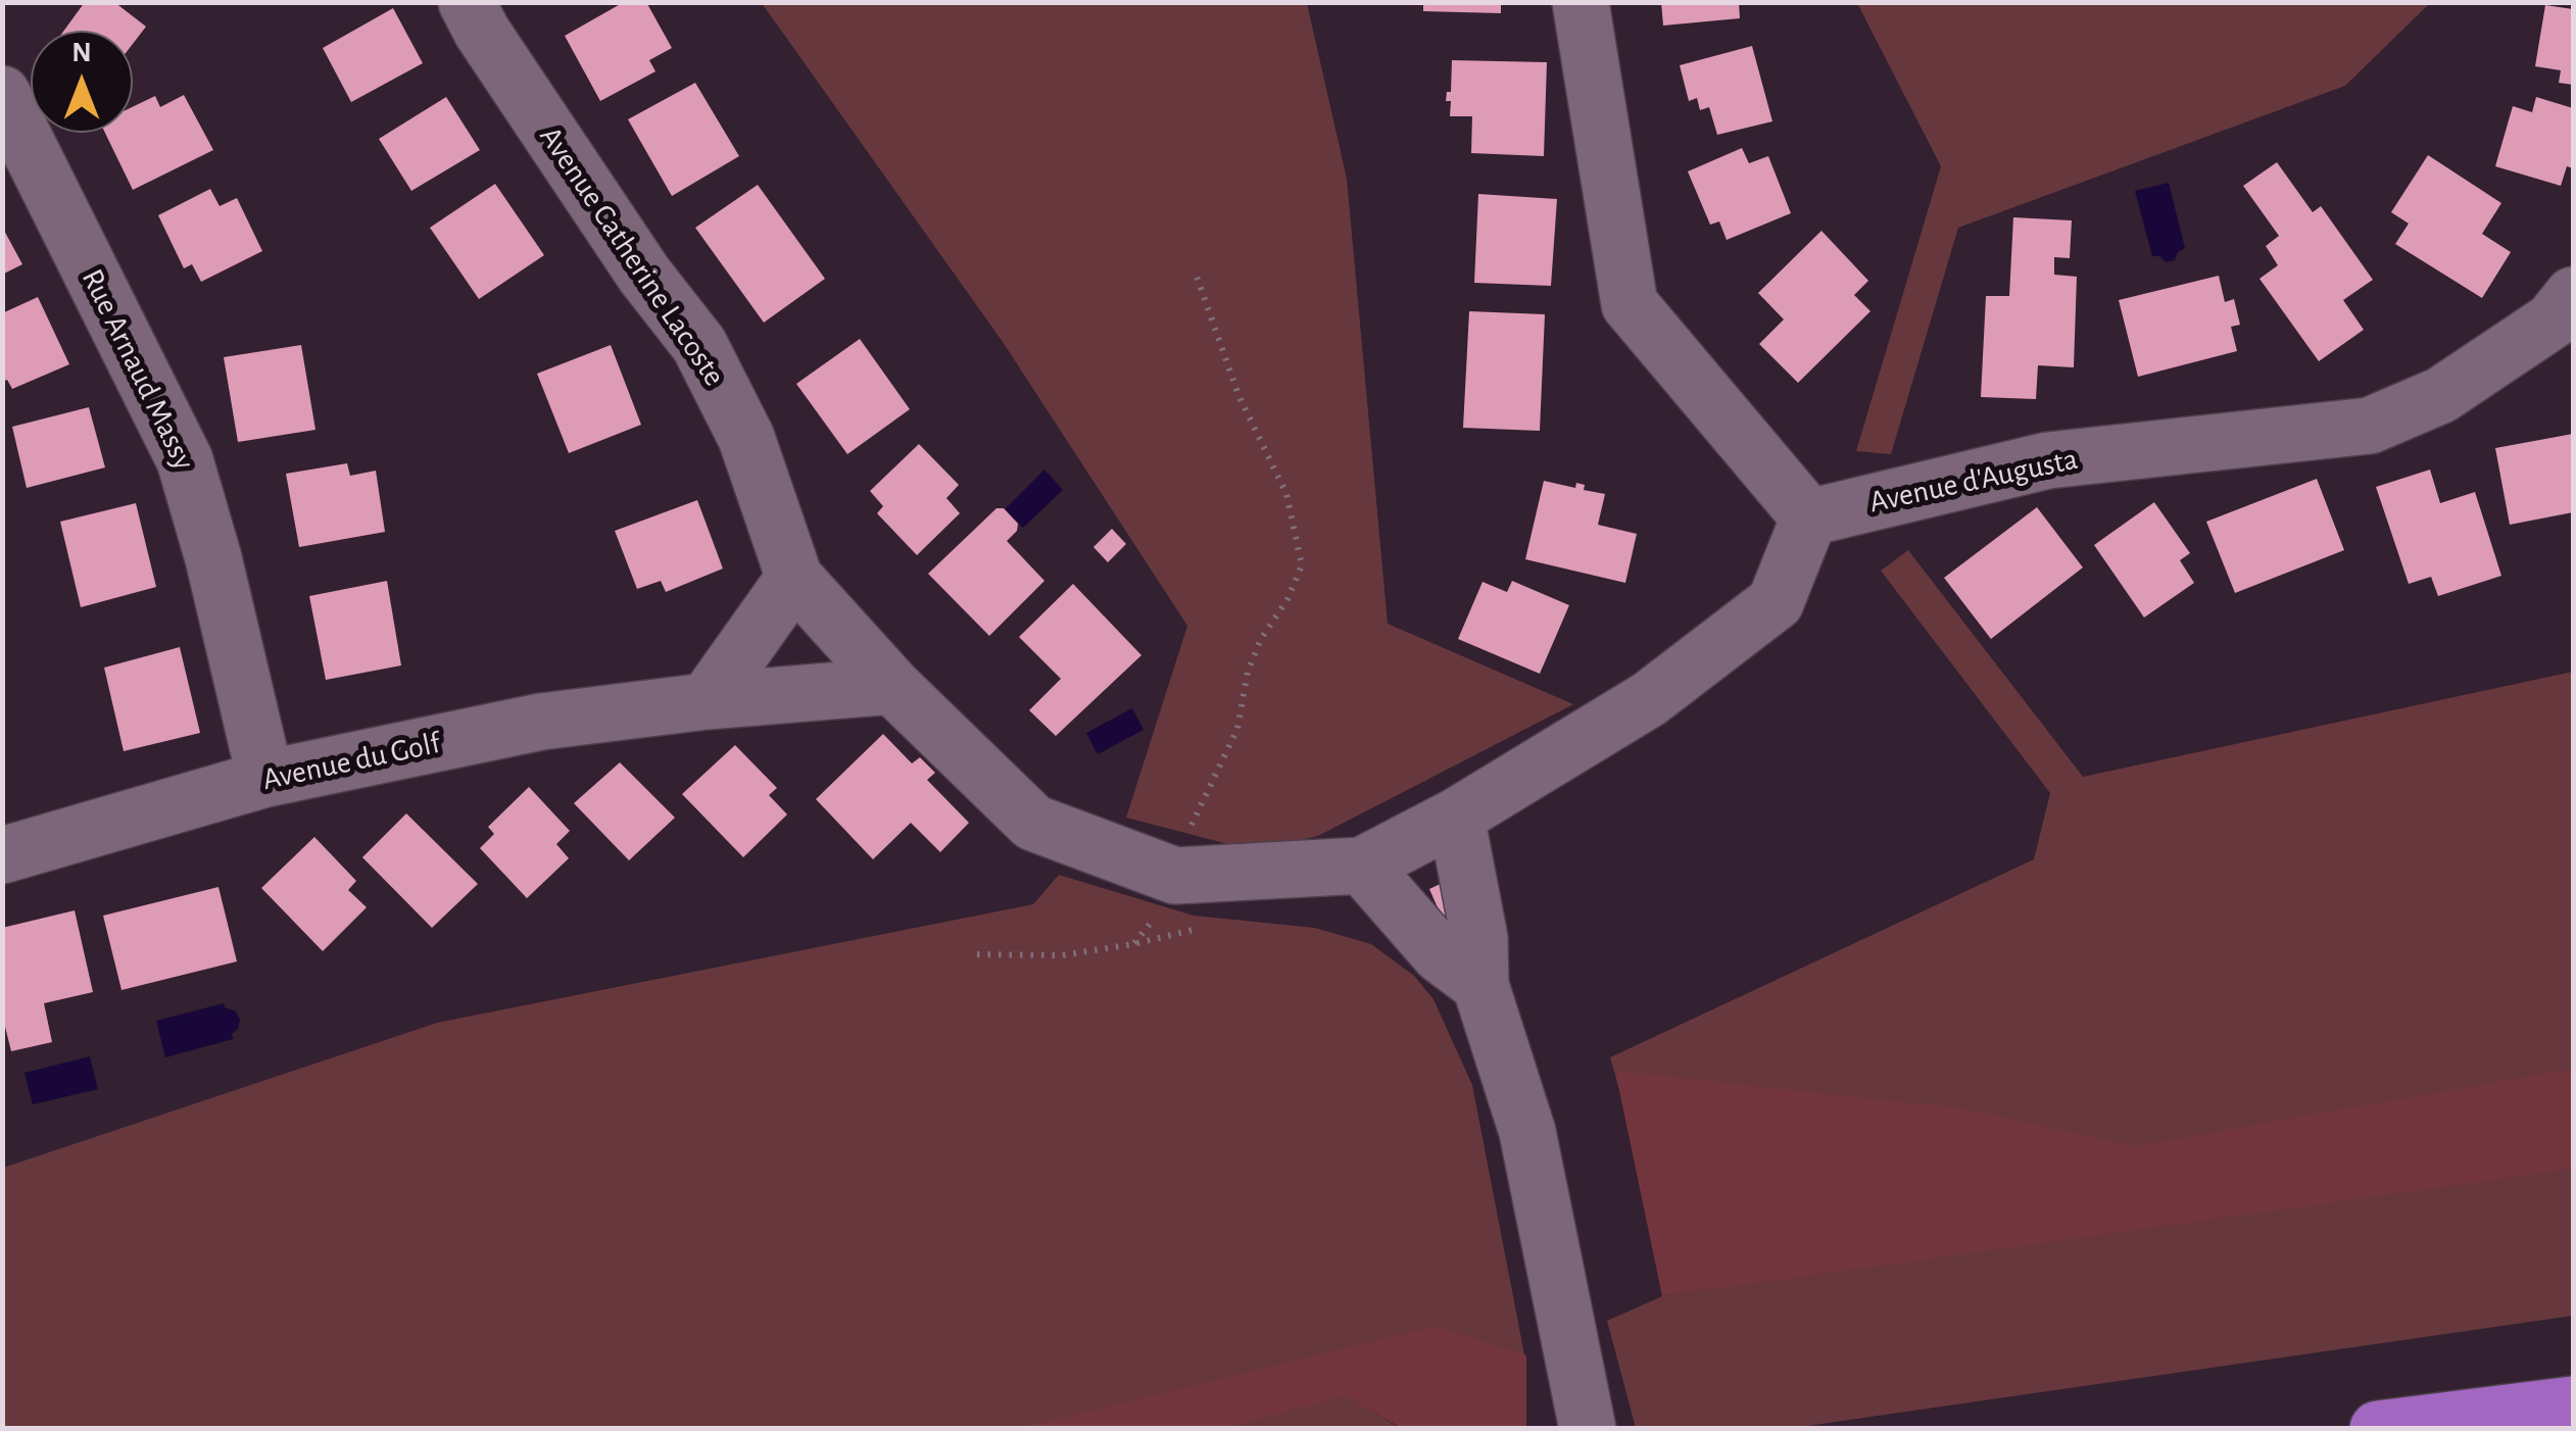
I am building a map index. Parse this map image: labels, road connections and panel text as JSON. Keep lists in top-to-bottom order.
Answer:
{
  "streets": {
    "street": [
      "Avenue Catherine Lacoste",
      "Rue Arnaud Massy",
      "Avenue d'Augusta",
      "Avenue du Golf"
    ]
  },
  "crossings": [
    ["Rue Arnaud Massy", "Avenue du Golf"]
  ],
  "north": "top"
}
